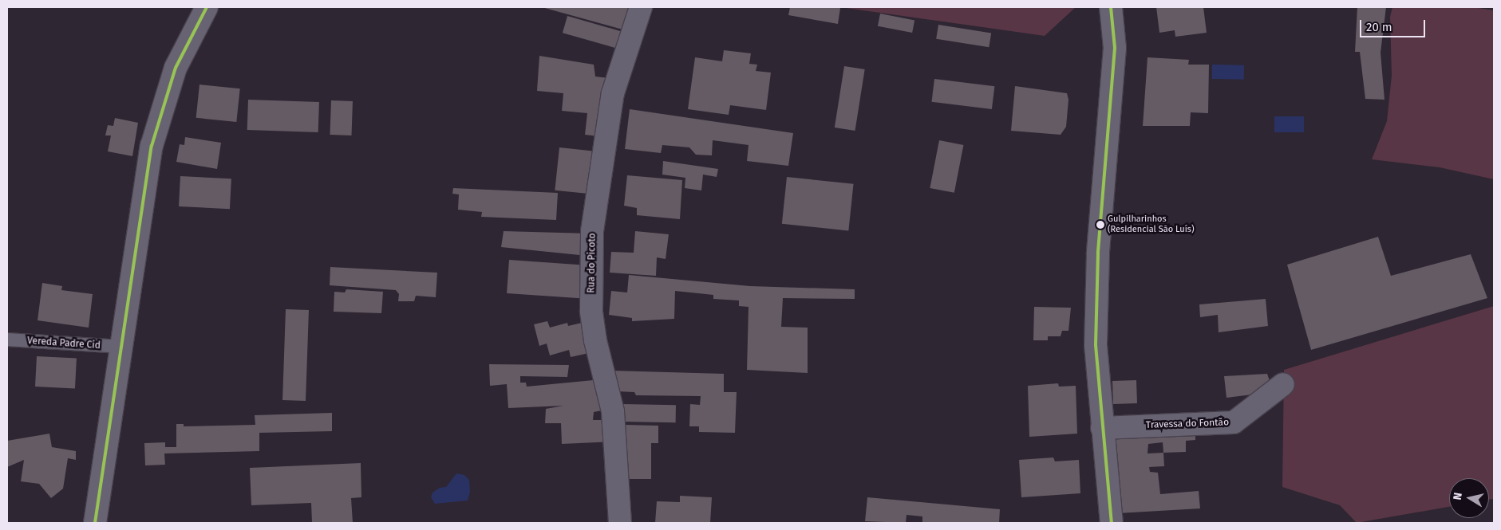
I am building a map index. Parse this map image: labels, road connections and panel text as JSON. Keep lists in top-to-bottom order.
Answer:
{
  "streets": {
    "street": ["Rua do Picoto", "Travessa do Fontão"],
    "lane": ["Vereda Padre Cid"]
  },
  "places": ["Gulpilharinhos (Residencial São Luís)"],
  "scale_bar": "20 m",
  "north": "left"
}
